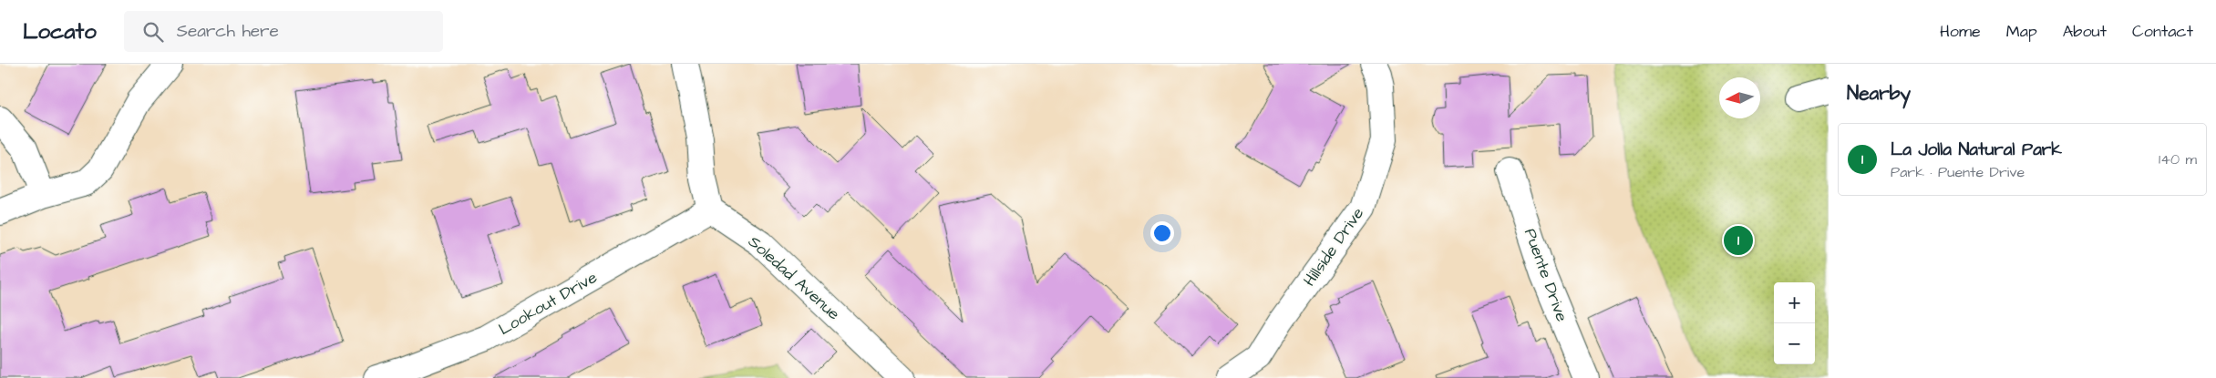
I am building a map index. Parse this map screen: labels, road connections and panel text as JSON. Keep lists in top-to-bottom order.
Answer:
{
  "streets": {
    "street": [
      "Hillside Drive",
      "Puente Drive",
      "Soledad Avenue",
      "Lookout Drive"
    ]
  },
  "crossings": [
    ["Soledad Avenue", "Lookout Drive"]
  ],
  "north": "left",
  "page": {
    "header": "Locato",
    "search": "Search here",
    "nav": [
      "Home",
      "Map",
      "About",
      "Contact"
    ],
    "heading": "Nearby",
    "list": [
      {
        "mark": "1",
        "name": "La Jolla Natural Park",
        "note": "Park · Puente Drive",
        "value": "140 m"
      }
    ],
    "pins": "1",
    "map_buttons": ["+", "−"]
  }
}
